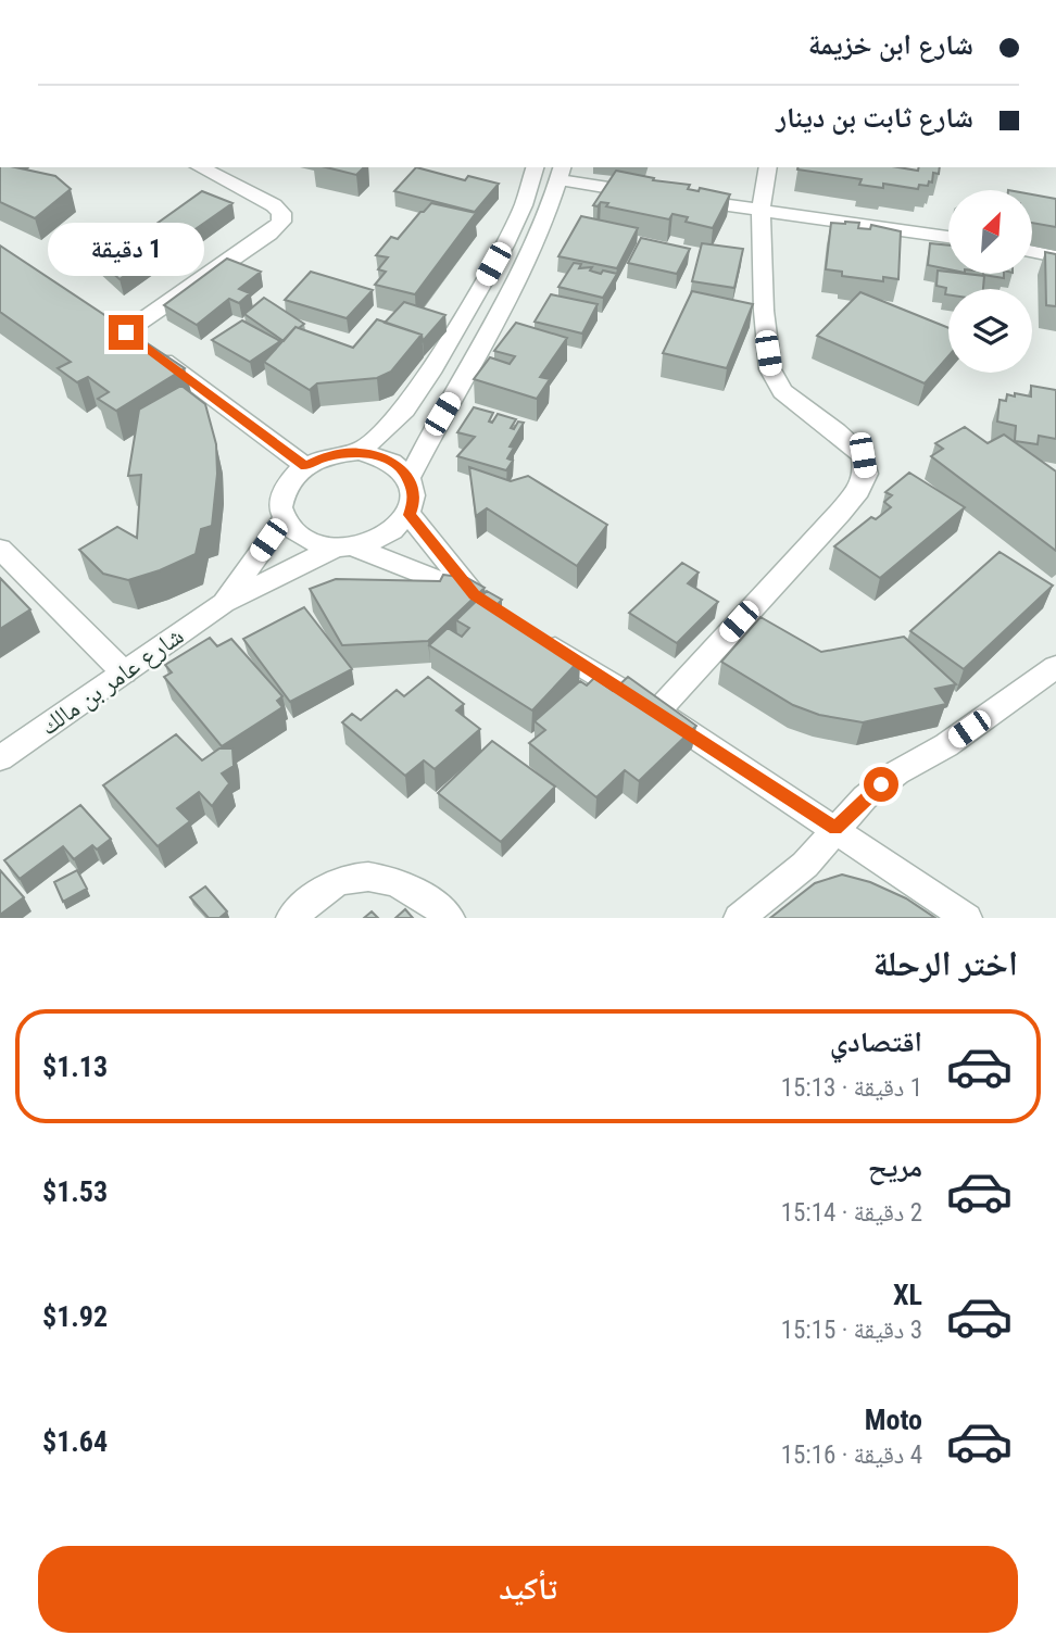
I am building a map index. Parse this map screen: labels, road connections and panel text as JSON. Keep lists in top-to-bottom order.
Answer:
{
  "streets": {
    "street": ["شارع عامر بن مالك"]
  },
  "north": "top right",
  "page": {
    "banner": ["شارع ابن خزيمة", "شارع ثابت بن دينار"],
    "bubble": "1 دقيقة",
    "heading": "اختر الرحلة",
    "list": [
      {
        "name": "اقتصادي",
        "note": "1 دقيقة · 15:13",
        "value": "$1.13"
      },
      {
        "name": "مريح",
        "note": "2 دقيقة · 15:14",
        "value": "$1.53"
      },
      {
        "name": "XL",
        "note": "3 دقيقة · 15:15",
        "value": "$1.92"
      },
      {
        "name": "Moto",
        "note": "4 دقيقة · 15:16",
        "value": "$1.64"
      }
    ],
    "buttons": "تأكيد"
  }
}
